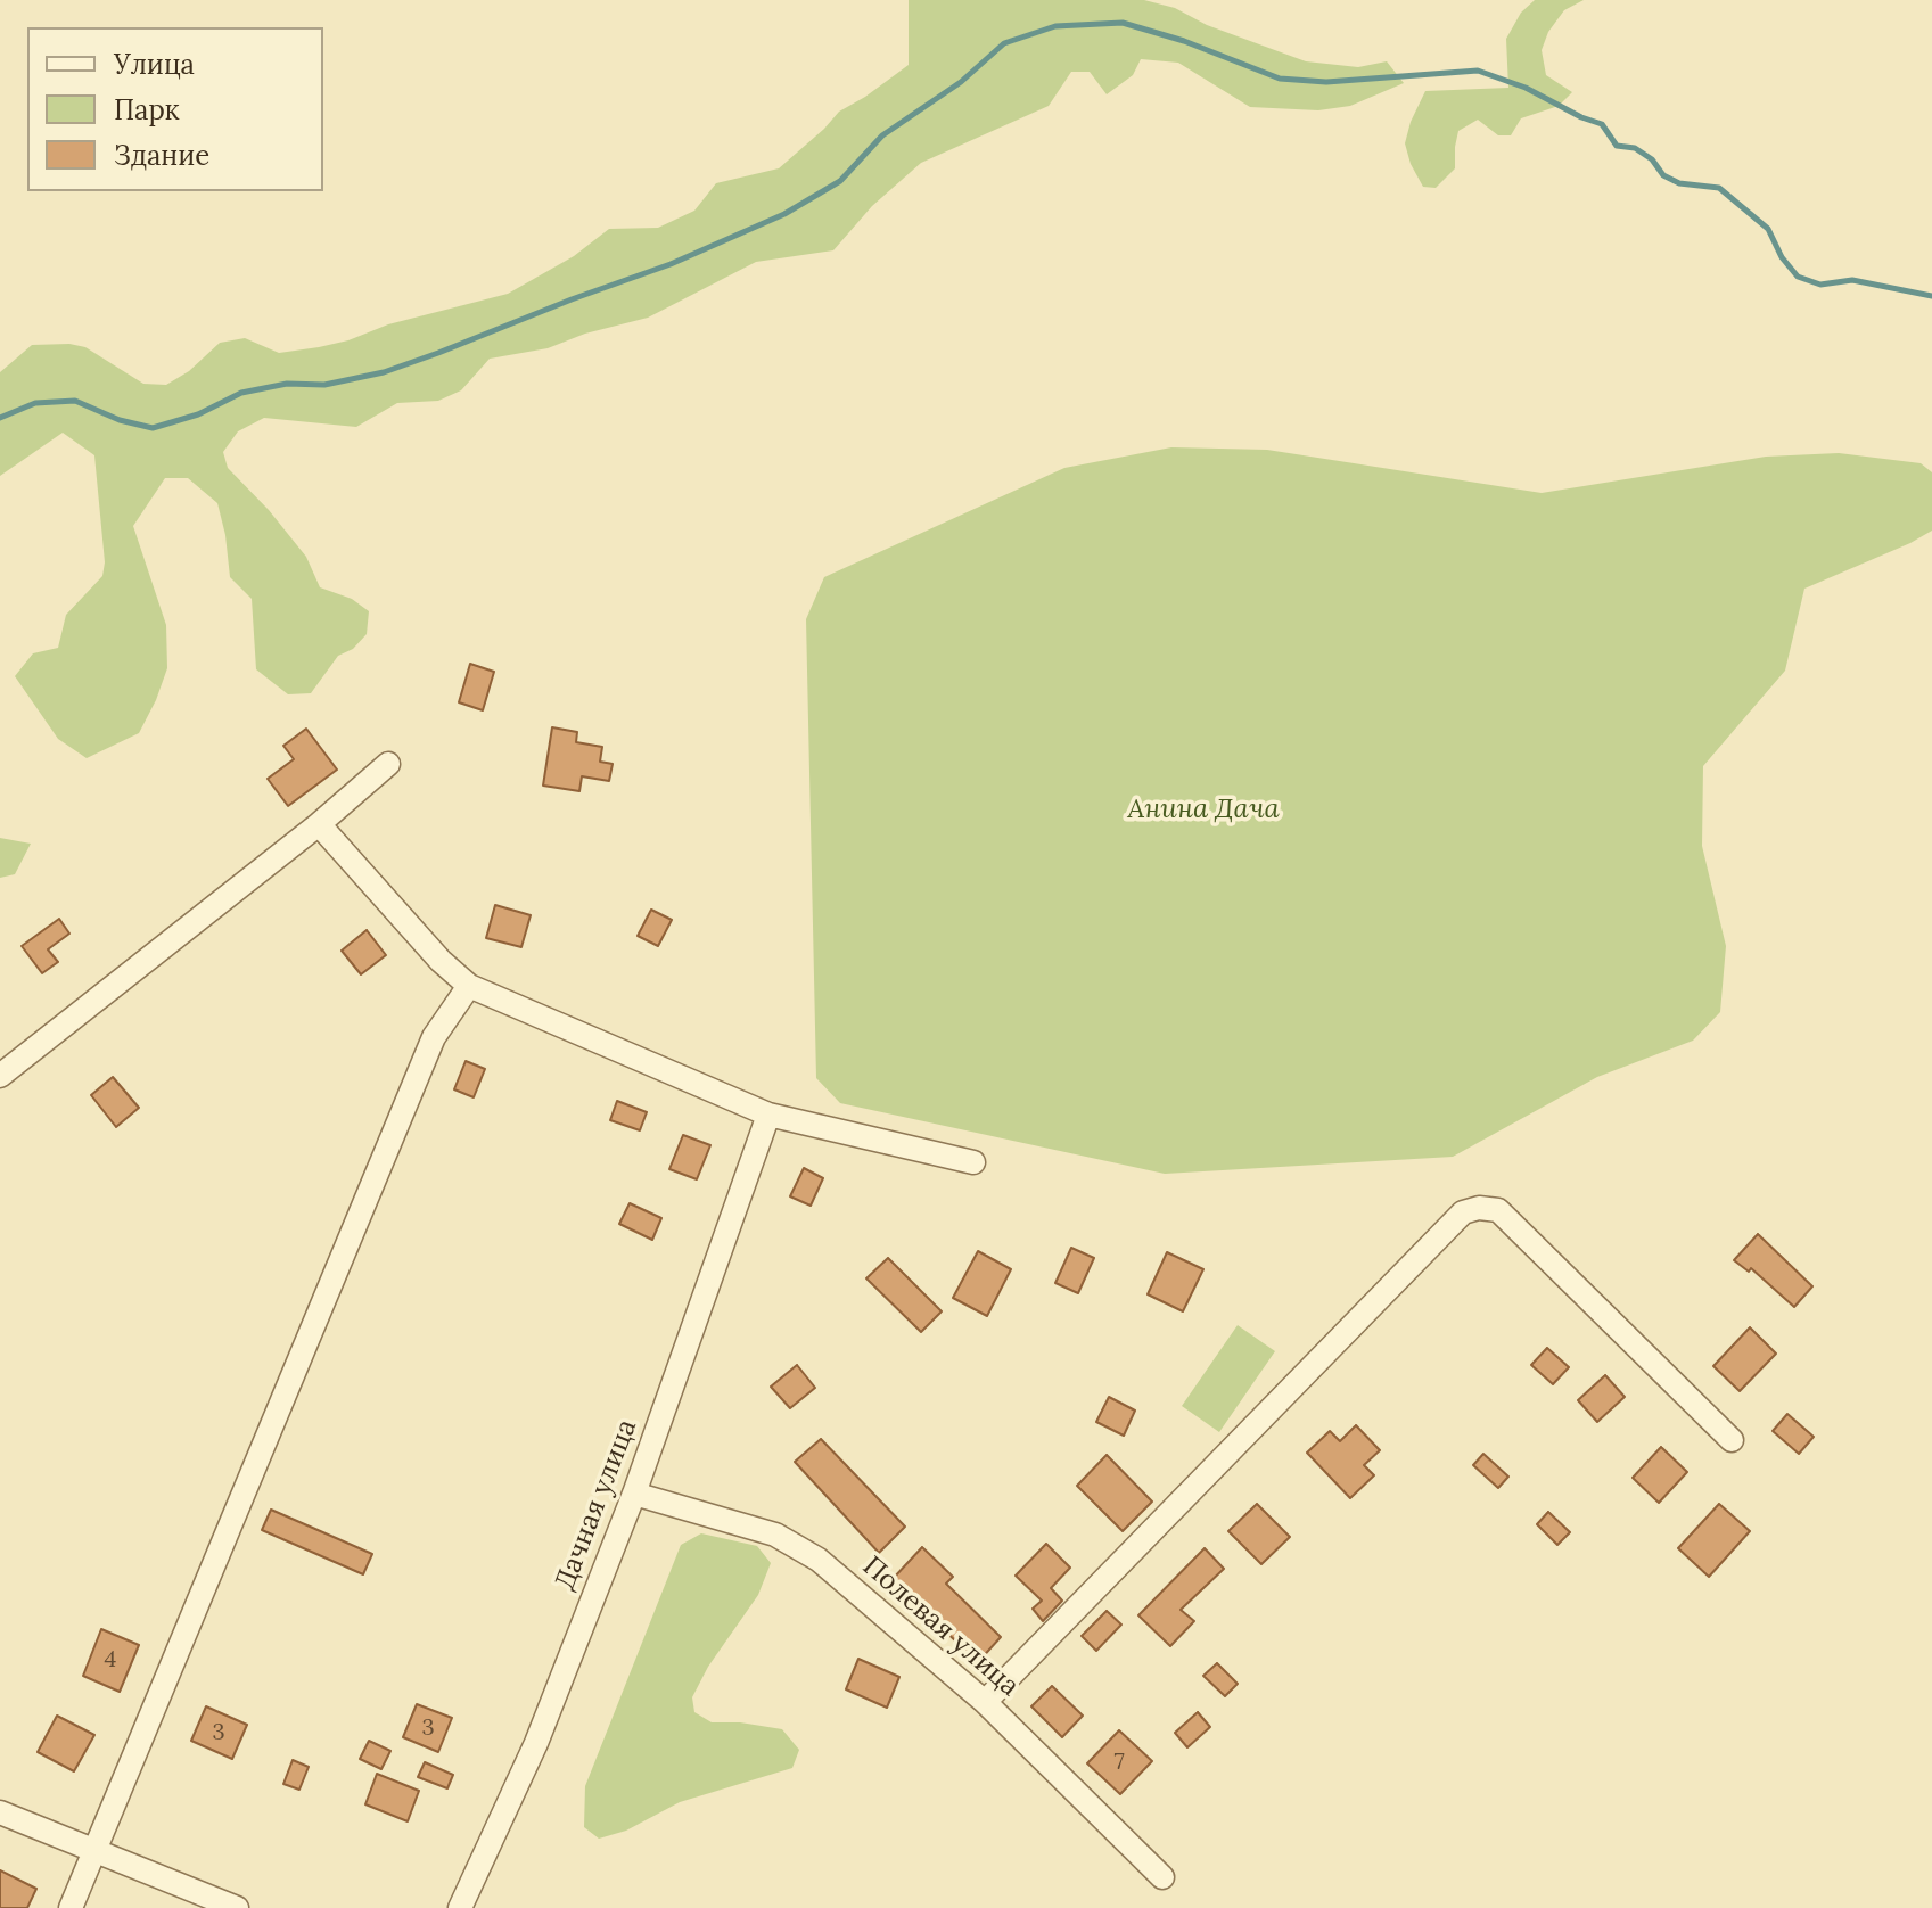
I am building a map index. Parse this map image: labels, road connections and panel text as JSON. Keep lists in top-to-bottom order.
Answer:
{
  "streets": {
    "street": ["Дачная улица", "Полевая улица"]
  },
  "crossings": [
    ["Дачная улица", "Полевая улица"]
  ],
  "parks": ["Анина Дача"],
  "house_numbers": [
    "4",
    "3",
    "3",
    "7"
  ],
  "legend": ["Улица", "Парк", "Здание"]
}
